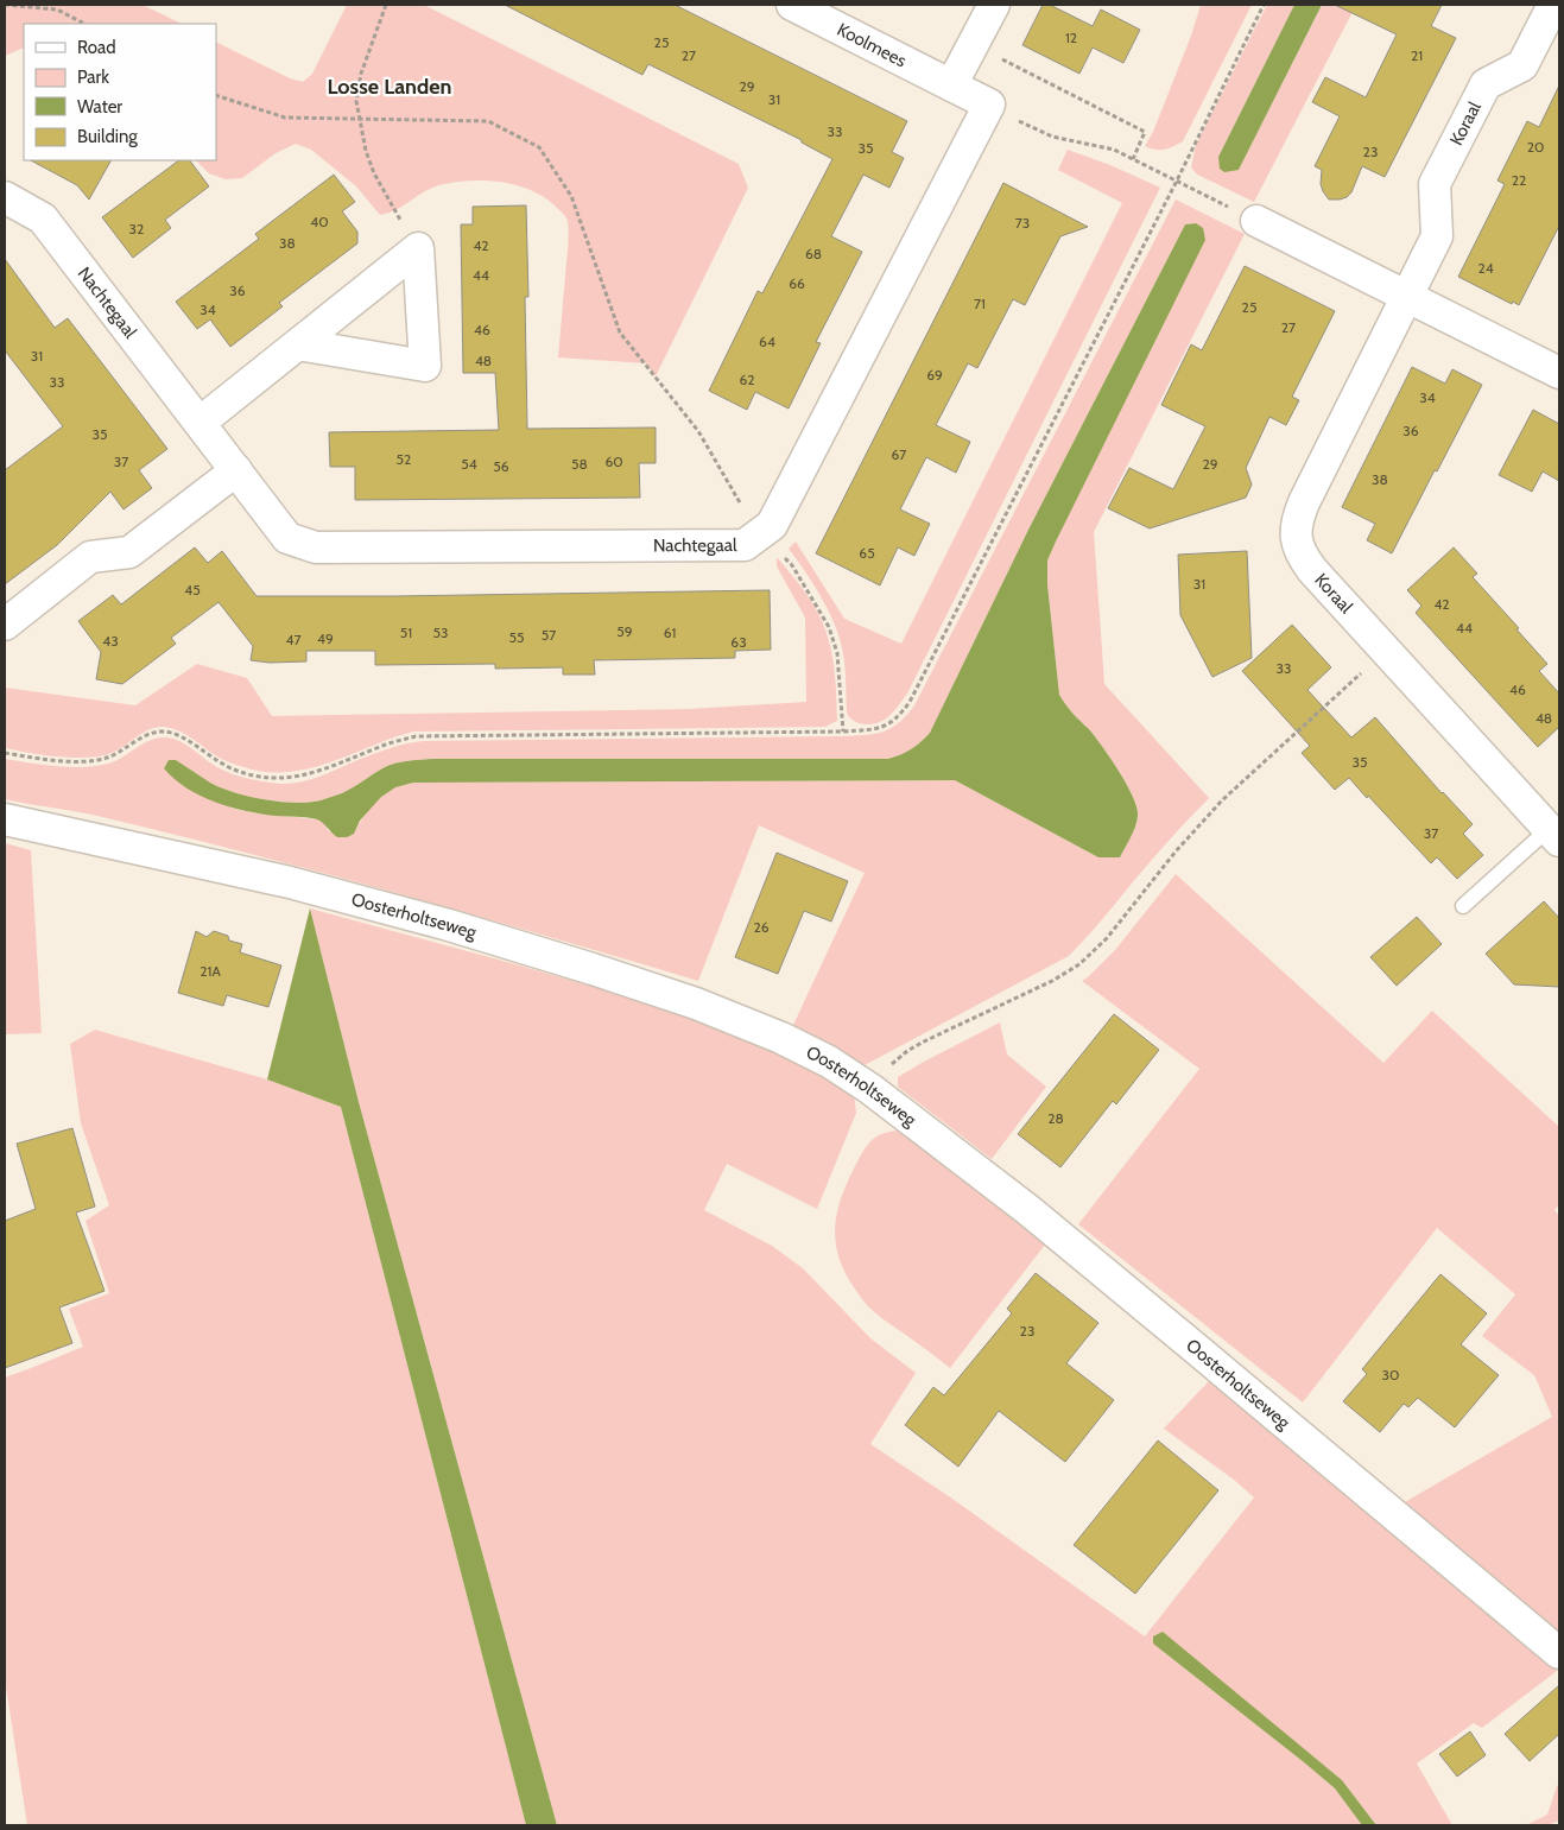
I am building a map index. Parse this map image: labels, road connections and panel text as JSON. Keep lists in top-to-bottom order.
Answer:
{
  "streets": {
    "street": [
      "Koolmees",
      "Koraal",
      "Nachtegaal",
      "Oosterholtseweg"
    ]
  },
  "districts": ["Losse Landen"],
  "house_numbers": [
    "12",
    "25",
    "27",
    "21",
    "29",
    "31",
    "33",
    "20",
    "35",
    "23",
    "22",
    "40",
    "73",
    "32",
    "38",
    "42",
    "68",
    "24",
    "44",
    "66",
    "36",
    "71",
    "25",
    "34",
    "27",
    "46",
    "64",
    "31",
    "48",
    "69",
    "62",
    "33",
    "34",
    "36",
    "35",
    "67",
    "52",
    "37",
    "60",
    "54",
    "58",
    "29",
    "56",
    "38",
    "65",
    "31",
    "45",
    "42",
    "44",
    "59",
    "51",
    "53",
    "61",
    "57",
    "55",
    "49",
    "47",
    "43",
    "63",
    "33",
    "46",
    "48",
    "35",
    "37",
    "26",
    "21A",
    "28",
    "23",
    "30"
  ],
  "legend": [
    "Road",
    "Park",
    "Water",
    "Building"
  ]
}
